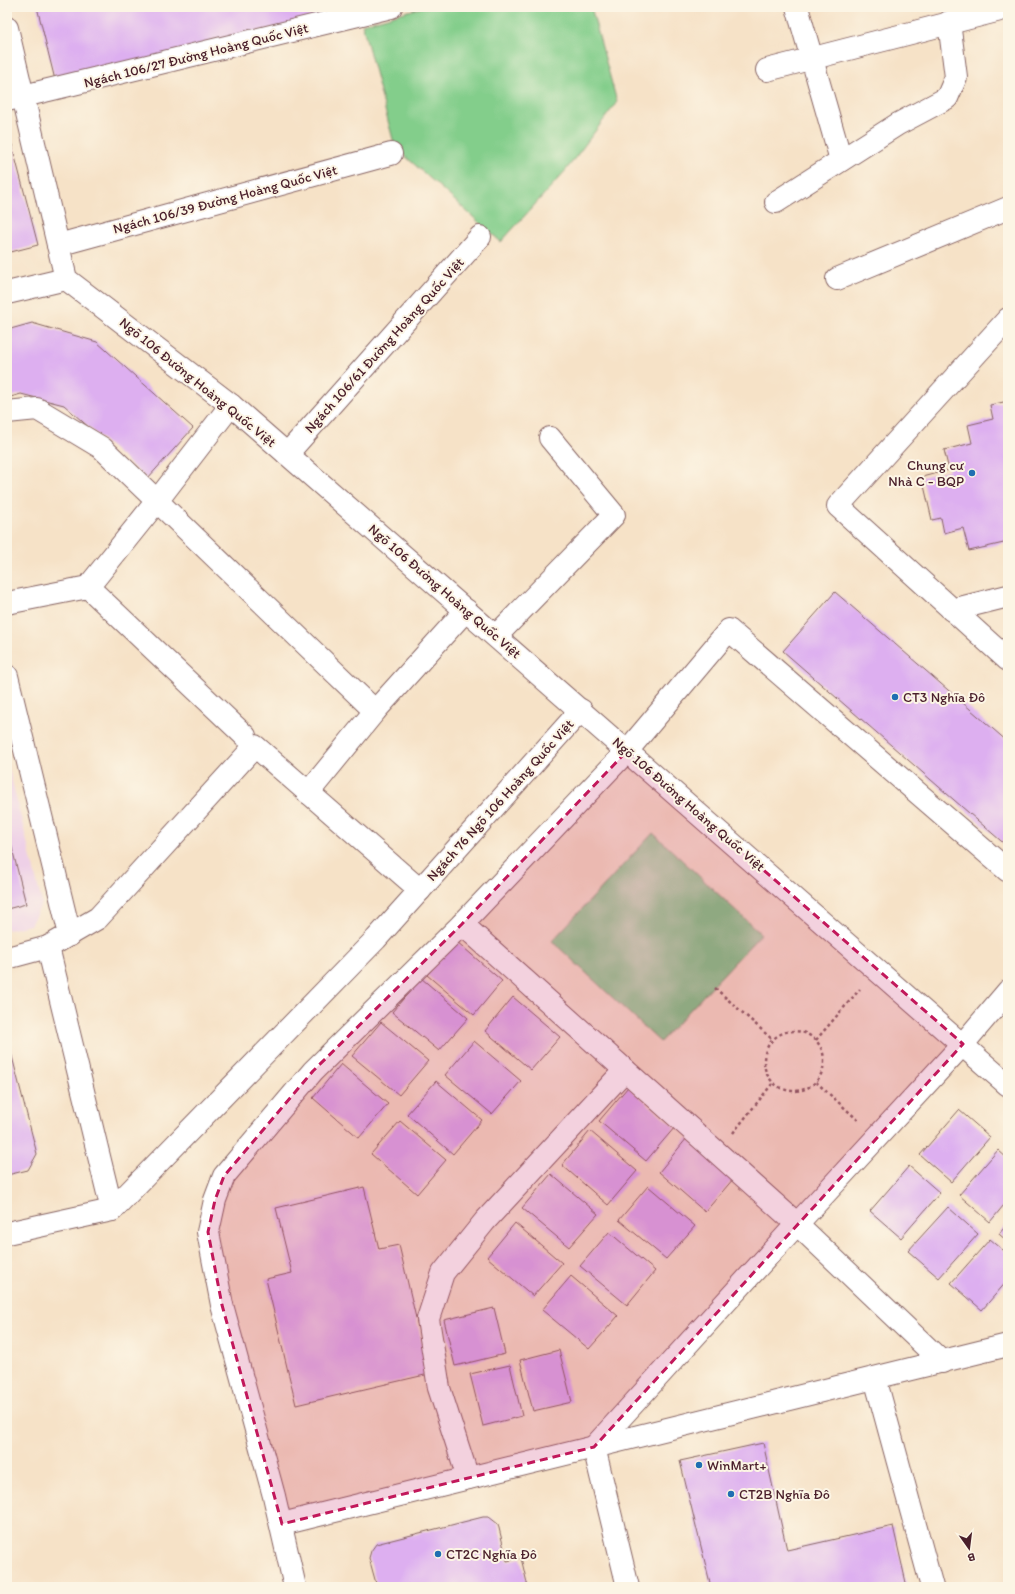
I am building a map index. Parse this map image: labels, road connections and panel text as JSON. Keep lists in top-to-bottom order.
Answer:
{
  "streets": {
    "street": [
      "Ngách 106/27 Đường Hoàng Quốc Việt",
      "Ngách 106/39 Đường Hoàng Quốc Việt",
      "Ngách 106/61 Đường Hoàng Quốc Việt",
      "Ngõ 106 Đường Hoàng Quốc Việt",
      "Ngách 76 Ngõ 106 Hoàng Quốc Việt"
    ]
  },
  "crossings": [
    ["Ngách 106/61 Đường Hoàng Quốc Việt", "Ngõ 106 Đường Hoàng Quốc Việt"],
    ["Ngõ 106 Đường Hoàng Quốc Việt", "Ngách 76 Ngõ 106 Hoàng Quốc Việt"]
  ],
  "places": [
    "Chung cư Nhà C - BQP",
    "CT3 Nghĩa Đô",
    "WinMart+",
    "CT2B Nghĩa Đô",
    "CT2C Nghĩa Đô"
  ],
  "north": "bottom"
}
